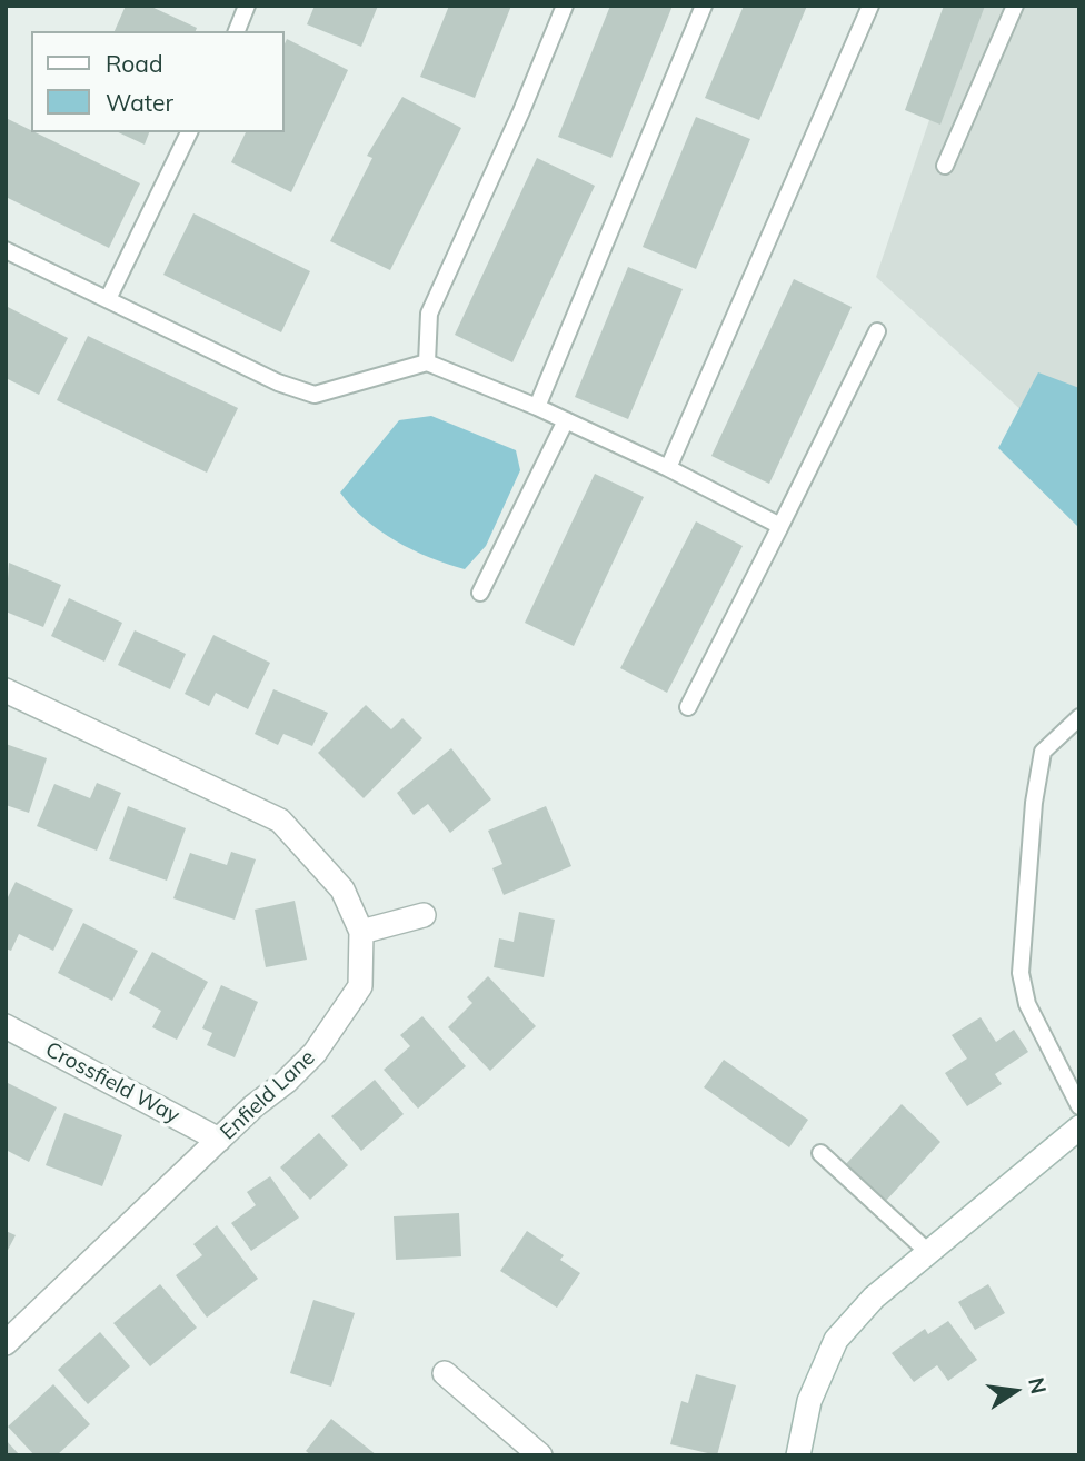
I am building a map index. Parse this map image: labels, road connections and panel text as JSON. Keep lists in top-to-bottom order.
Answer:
{
  "streets": {
    "street": ["Crossfield Way", "Enfield Lane"]
  },
  "crossings": [
    ["Crossfield Way", "Enfield Lane"]
  ],
  "legend": ["Road", "Water"],
  "north": "right"
}
